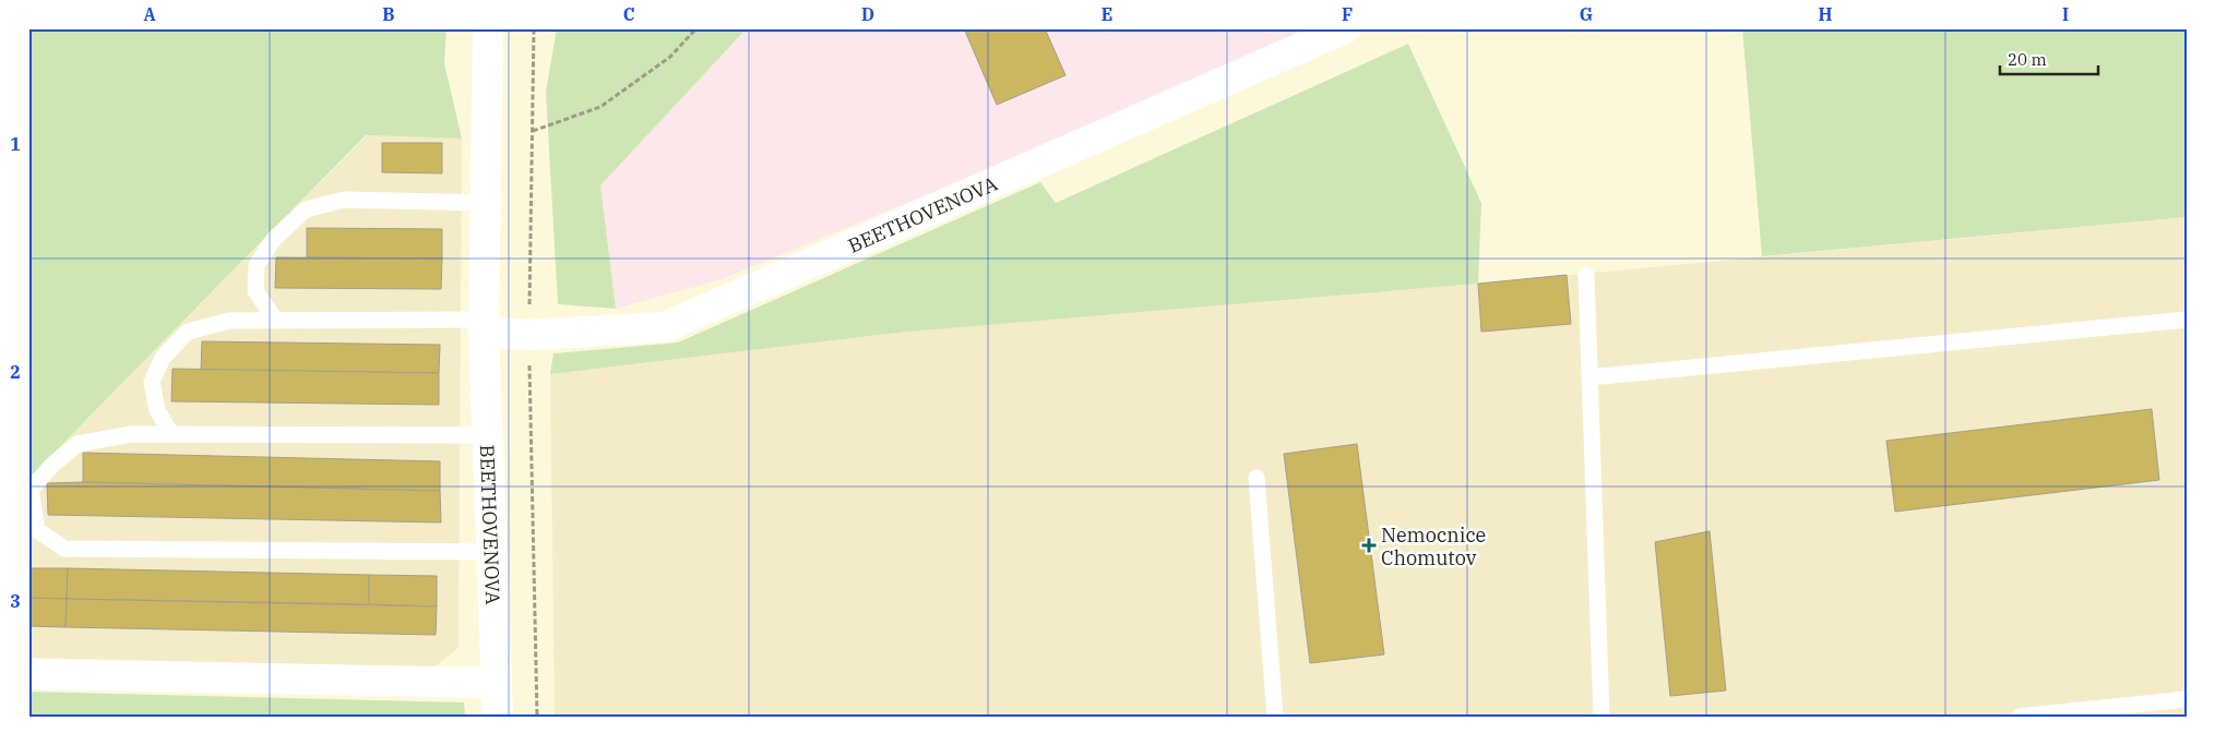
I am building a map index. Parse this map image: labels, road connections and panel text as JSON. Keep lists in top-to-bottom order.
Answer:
{
  "streets": {
    "street": ["BEETHOVENOVA"]
  },
  "places": {
    "health": ["Nemocnice Chomutov"]
  },
  "scale_bar": "20 m",
  "grid": {
    "columns": [
      "A",
      "B",
      "C",
      "D",
      "E",
      "F",
      "G",
      "H",
      "I"
    ],
    "rows": ["1", "2", "3"]
  }
}
